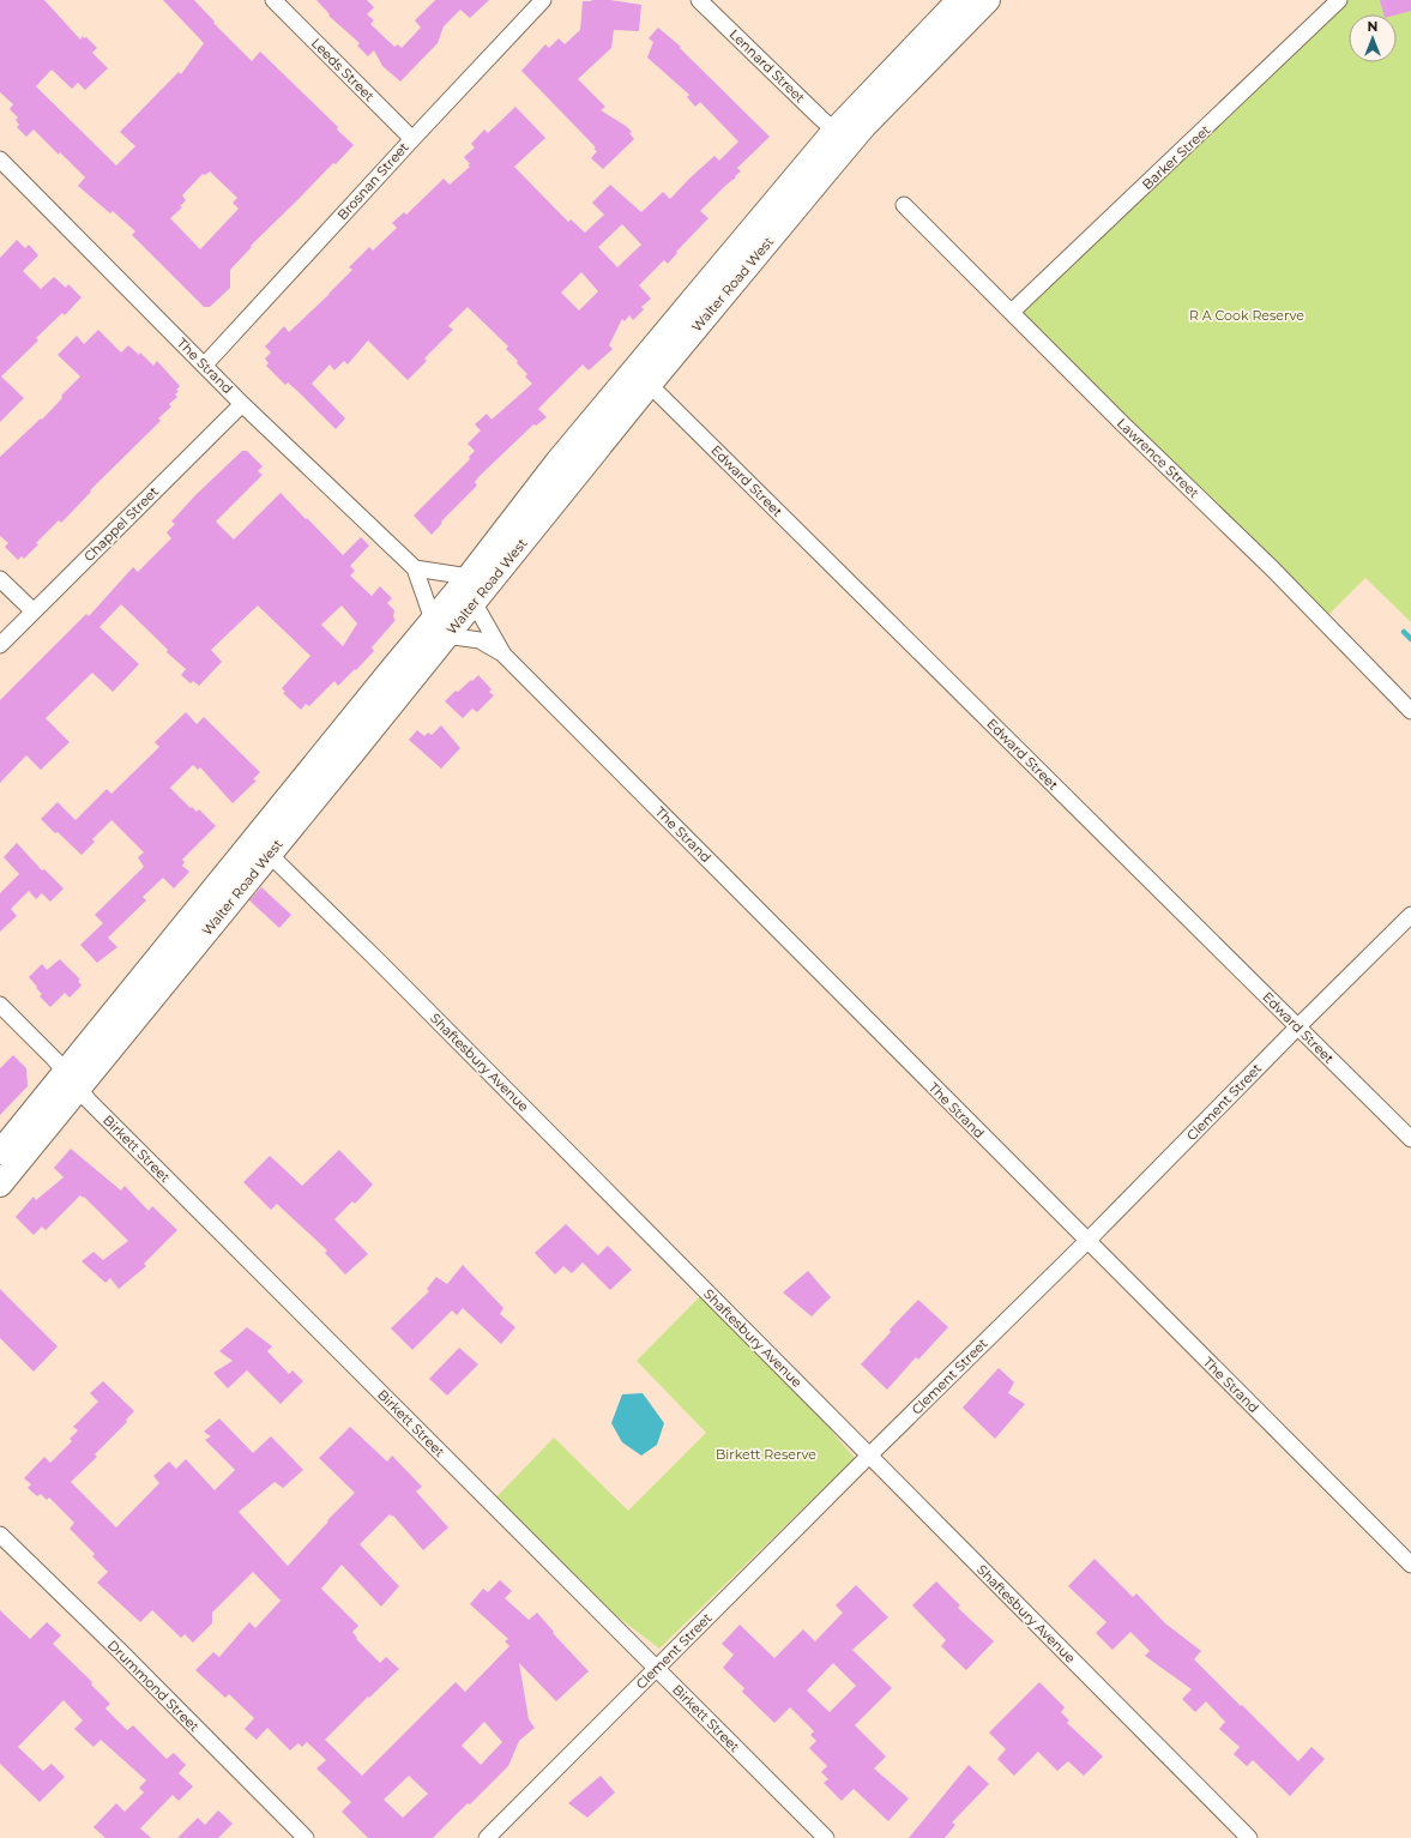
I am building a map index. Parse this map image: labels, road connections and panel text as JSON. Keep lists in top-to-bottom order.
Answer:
{
  "streets": {
    "main road": ["Walter Road West"],
    "street": [
      "Lennard Street",
      "Leeds Street",
      "Barker Street",
      "Brosnan Street",
      "The Strand",
      "Lawrence Street",
      "Edward Street",
      "Chappel Street",
      "Shaftesbury Avenue",
      "Clement Street",
      "Birkett Street",
      "Drummond Street"
    ]
  },
  "crossings": [
    ["Lennard Street", "Walter Road West"],
    ["Leeds Street", "Brosnan Street"],
    ["Barker Street", "Lawrence Street"],
    ["Brosnan Street", "The Strand"],
    ["Walter Road West", "The Strand"],
    ["Walter Road West", "Edward Street"],
    ["Walter Road West", "Shaftesbury Avenue"],
    ["Walter Road West", "Birkett Street"],
    ["The Strand", "Chappel Street"],
    ["The Strand", "Clement Street"],
    ["Edward Street", "Clement Street"],
    ["Shaftesbury Avenue", "Clement Street"],
    ["Clement Street", "Birkett Street"]
  ],
  "parks": ["R A Cook Reserve", "Birkett Reserve"],
  "north": "top"
}
